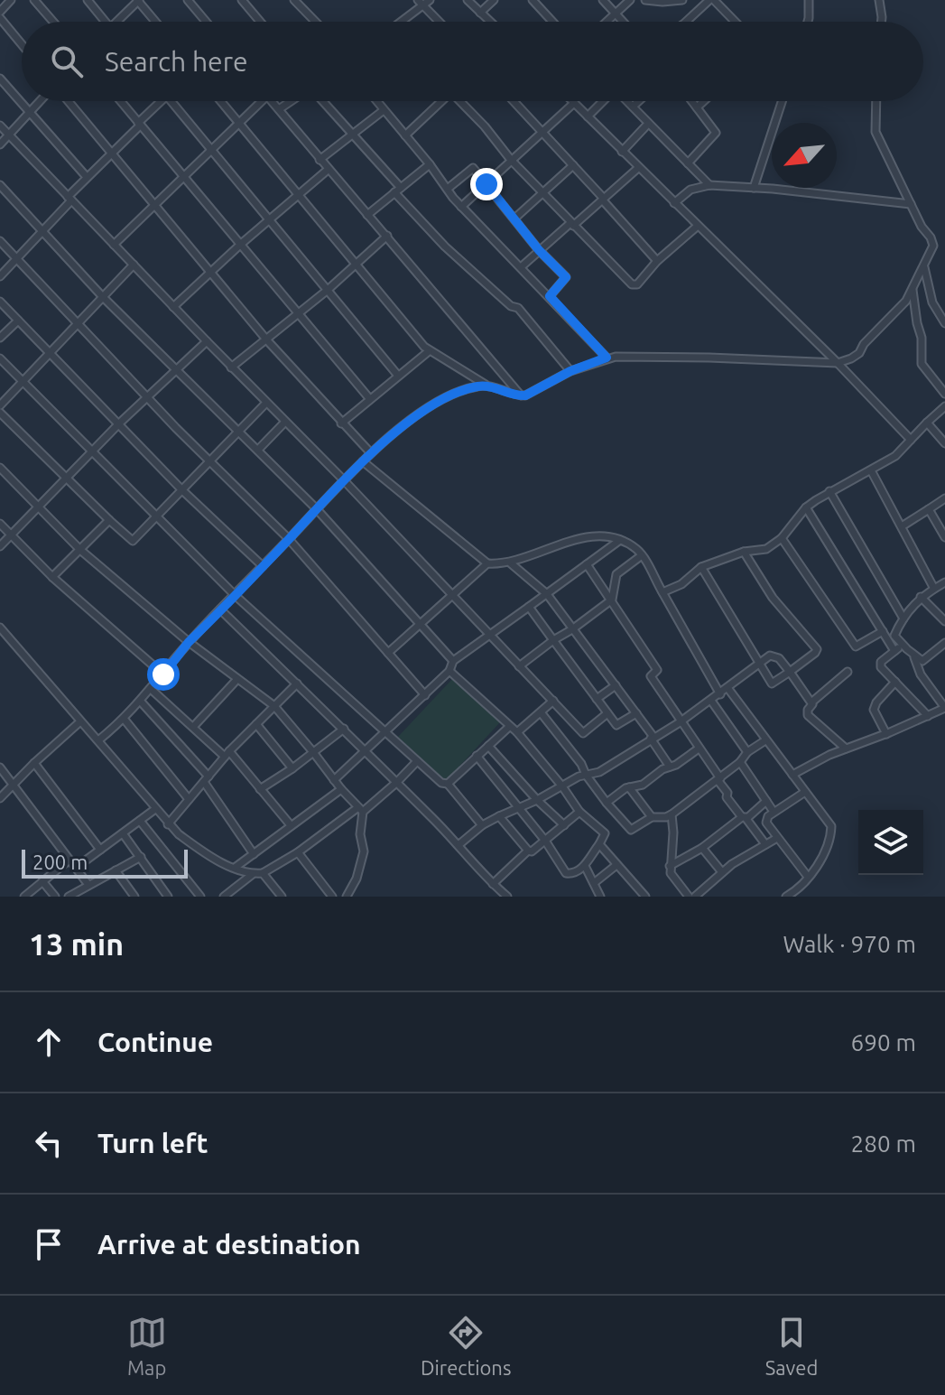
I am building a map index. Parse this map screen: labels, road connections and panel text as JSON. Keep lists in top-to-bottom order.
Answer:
{
  "scale_bar": "200 m",
  "north": "bottom left",
  "page": {
    "search": "Search here",
    "scale": "200 m",
    "heading": ["13 min", "Walk · 970 m"],
    "list": [
      ["Continue", "690 m"],
      ["Turn left", "280 m"],
      "Arrive at destination"
    ],
    "nav": ["Map", "Directions", "Saved"]
  }
}
